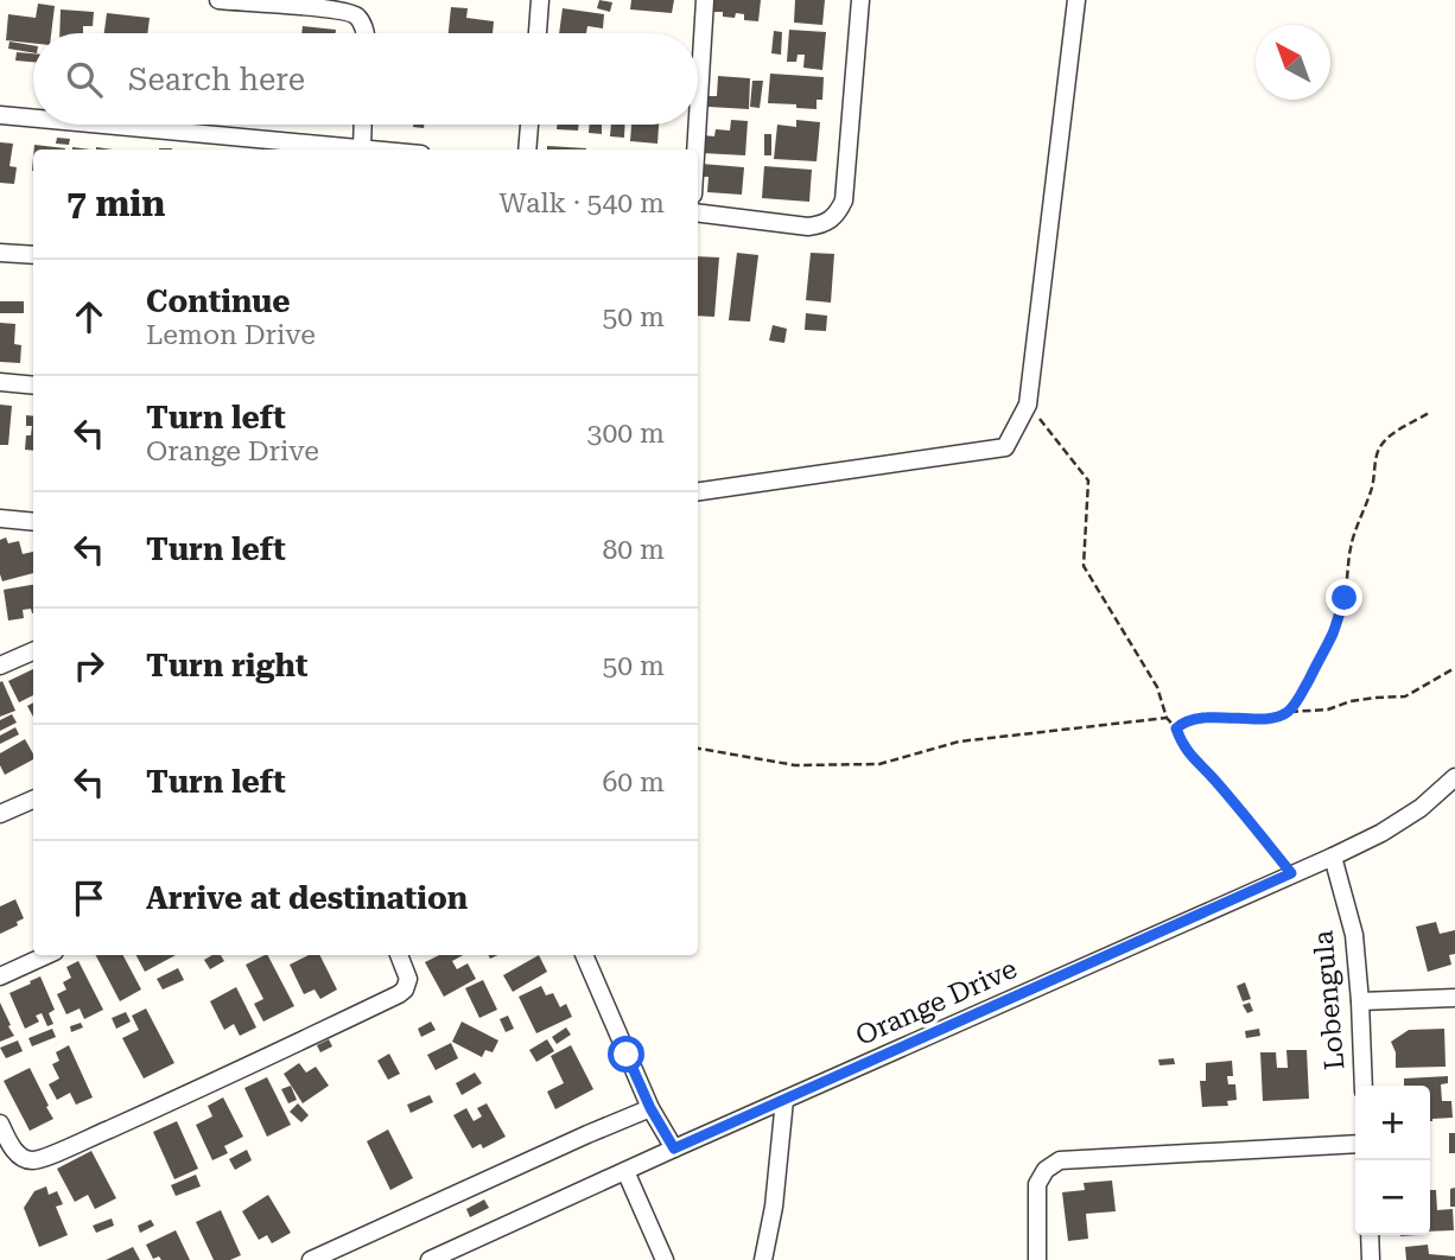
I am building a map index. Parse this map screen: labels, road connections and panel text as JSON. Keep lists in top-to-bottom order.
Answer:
{
  "streets": {
    "street": ["Lobengula", "Orange Drive"]
  },
  "crossings": [
    ["Lobengula", "Orange Drive"]
  ],
  "north": "top left",
  "page": {
    "search": "Search here",
    "heading": ["7 min", "Walk · 540 m"],
    "list": [
      ["Continue", "Lemon Drive", "50 m"],
      ["Turn left", "Orange Drive", "300 m"],
      ["Turn left", "80 m"],
      ["Turn right", "50 m"],
      ["Turn left", "60 m"],
      "Arrive at destination"
    ],
    "map_buttons": ["+", "−"]
  }
}
